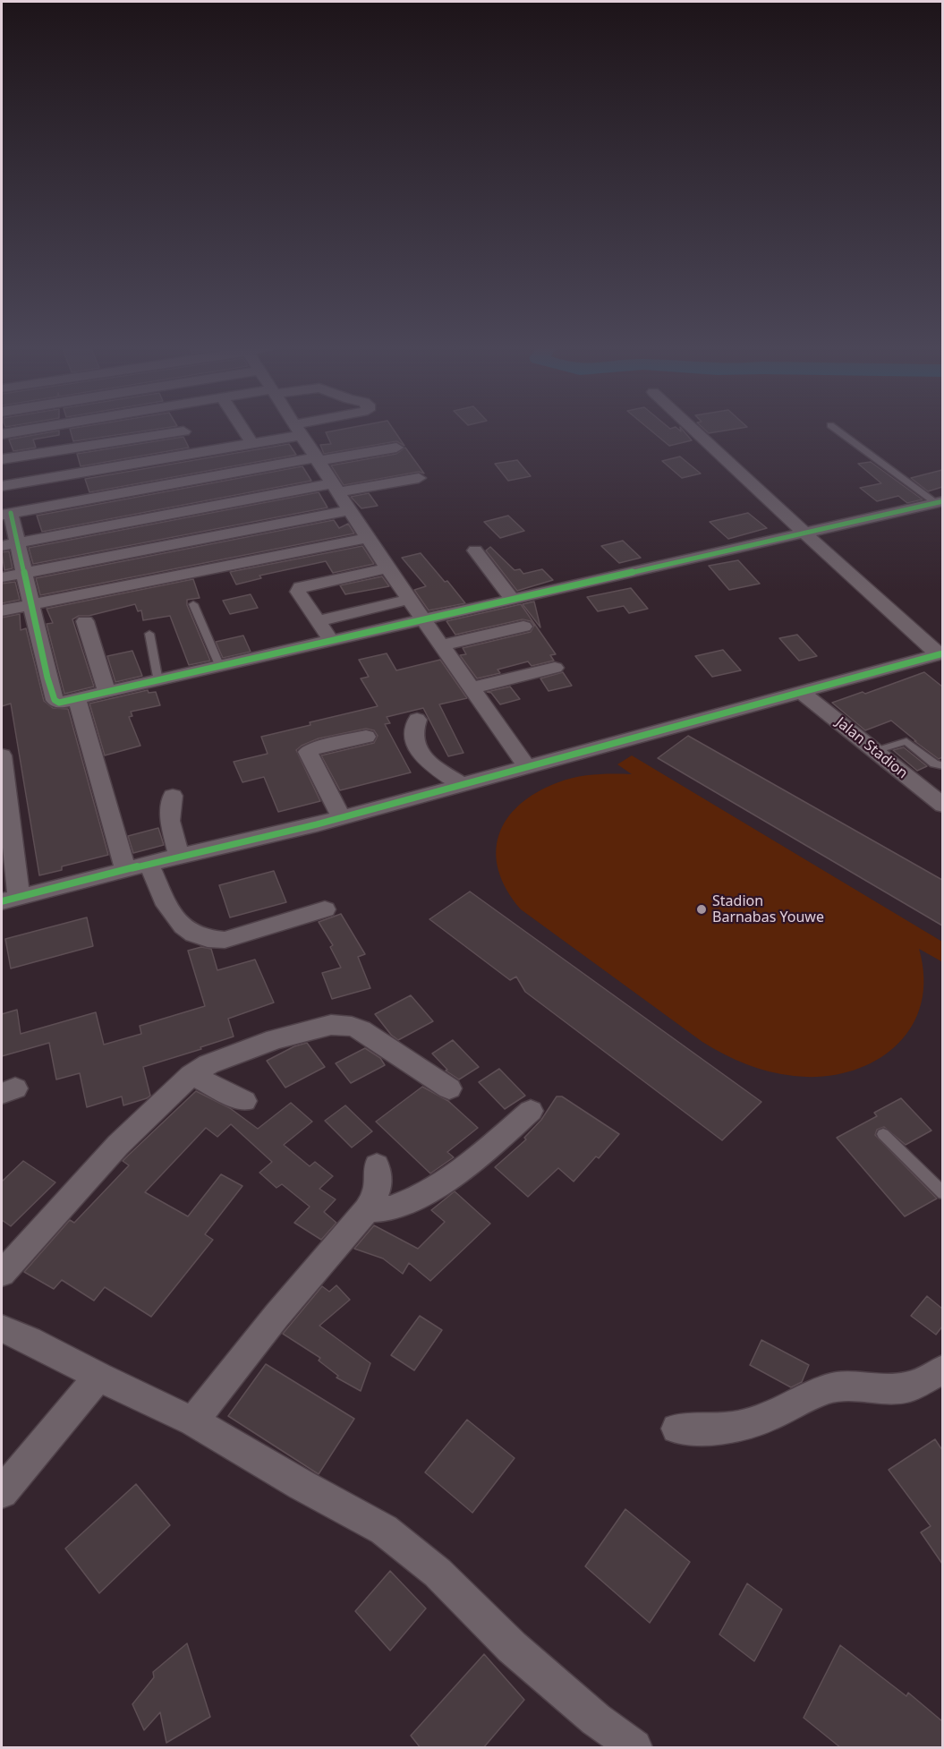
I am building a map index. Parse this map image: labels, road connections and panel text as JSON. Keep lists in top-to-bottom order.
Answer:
{
  "streets": {
    "street": ["Jalan Stadion"]
  },
  "places": ["Stadion Barnabas Youwe"]
}
